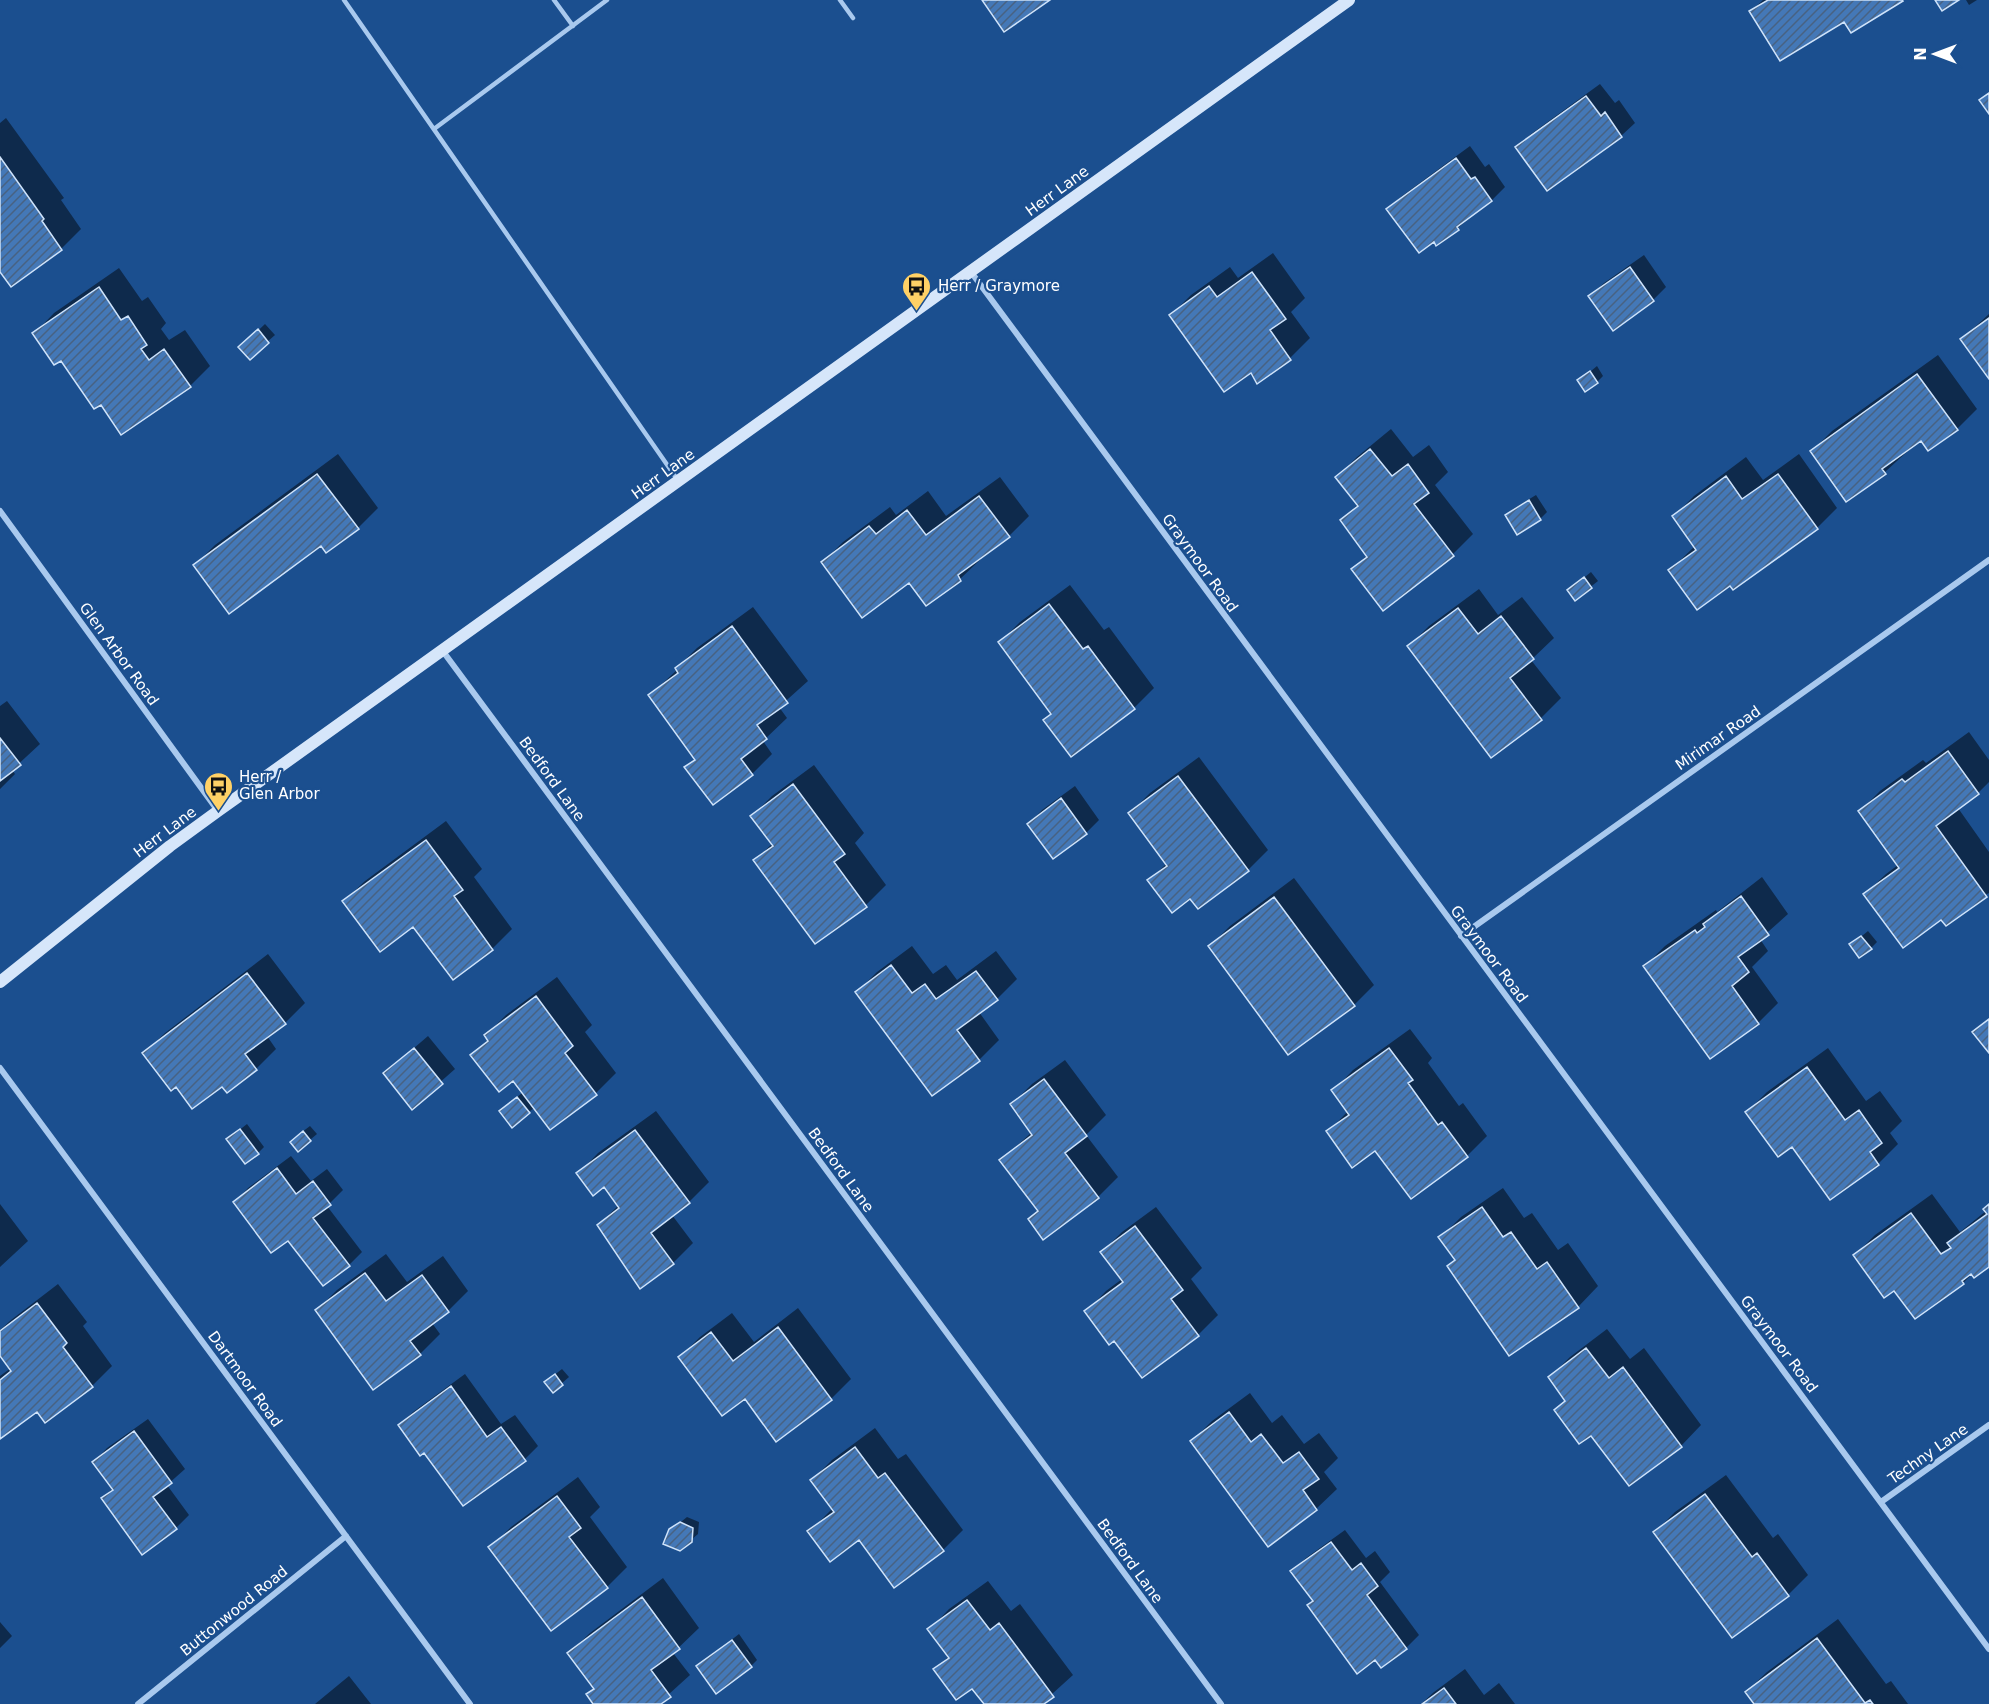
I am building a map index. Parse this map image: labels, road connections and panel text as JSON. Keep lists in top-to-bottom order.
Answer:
{
  "streets": {
    "main road": ["Herr Lane"],
    "street": [
      "Graymoor Road",
      "Glen Arbor Road",
      "Mirimar Road",
      "Bedford Lane",
      "Dartmoor Road",
      "Techny Lane",
      "Buttonwood Road"
    ]
  },
  "crossings": [
    ["Herr Lane", "Graymoor Road"],
    ["Herr Lane", "Glen Arbor Road"],
    ["Herr Lane", "Bedford Lane"],
    ["Graymoor Road", "Mirimar Road"],
    ["Graymoor Road", "Techny Lane"],
    ["Dartmoor Road", "Buttonwood Road"]
  ],
  "places": {
    "bus stop": ["Herr / Graymore", "Herr / Glen Arbor"]
  },
  "north": "left"
}
